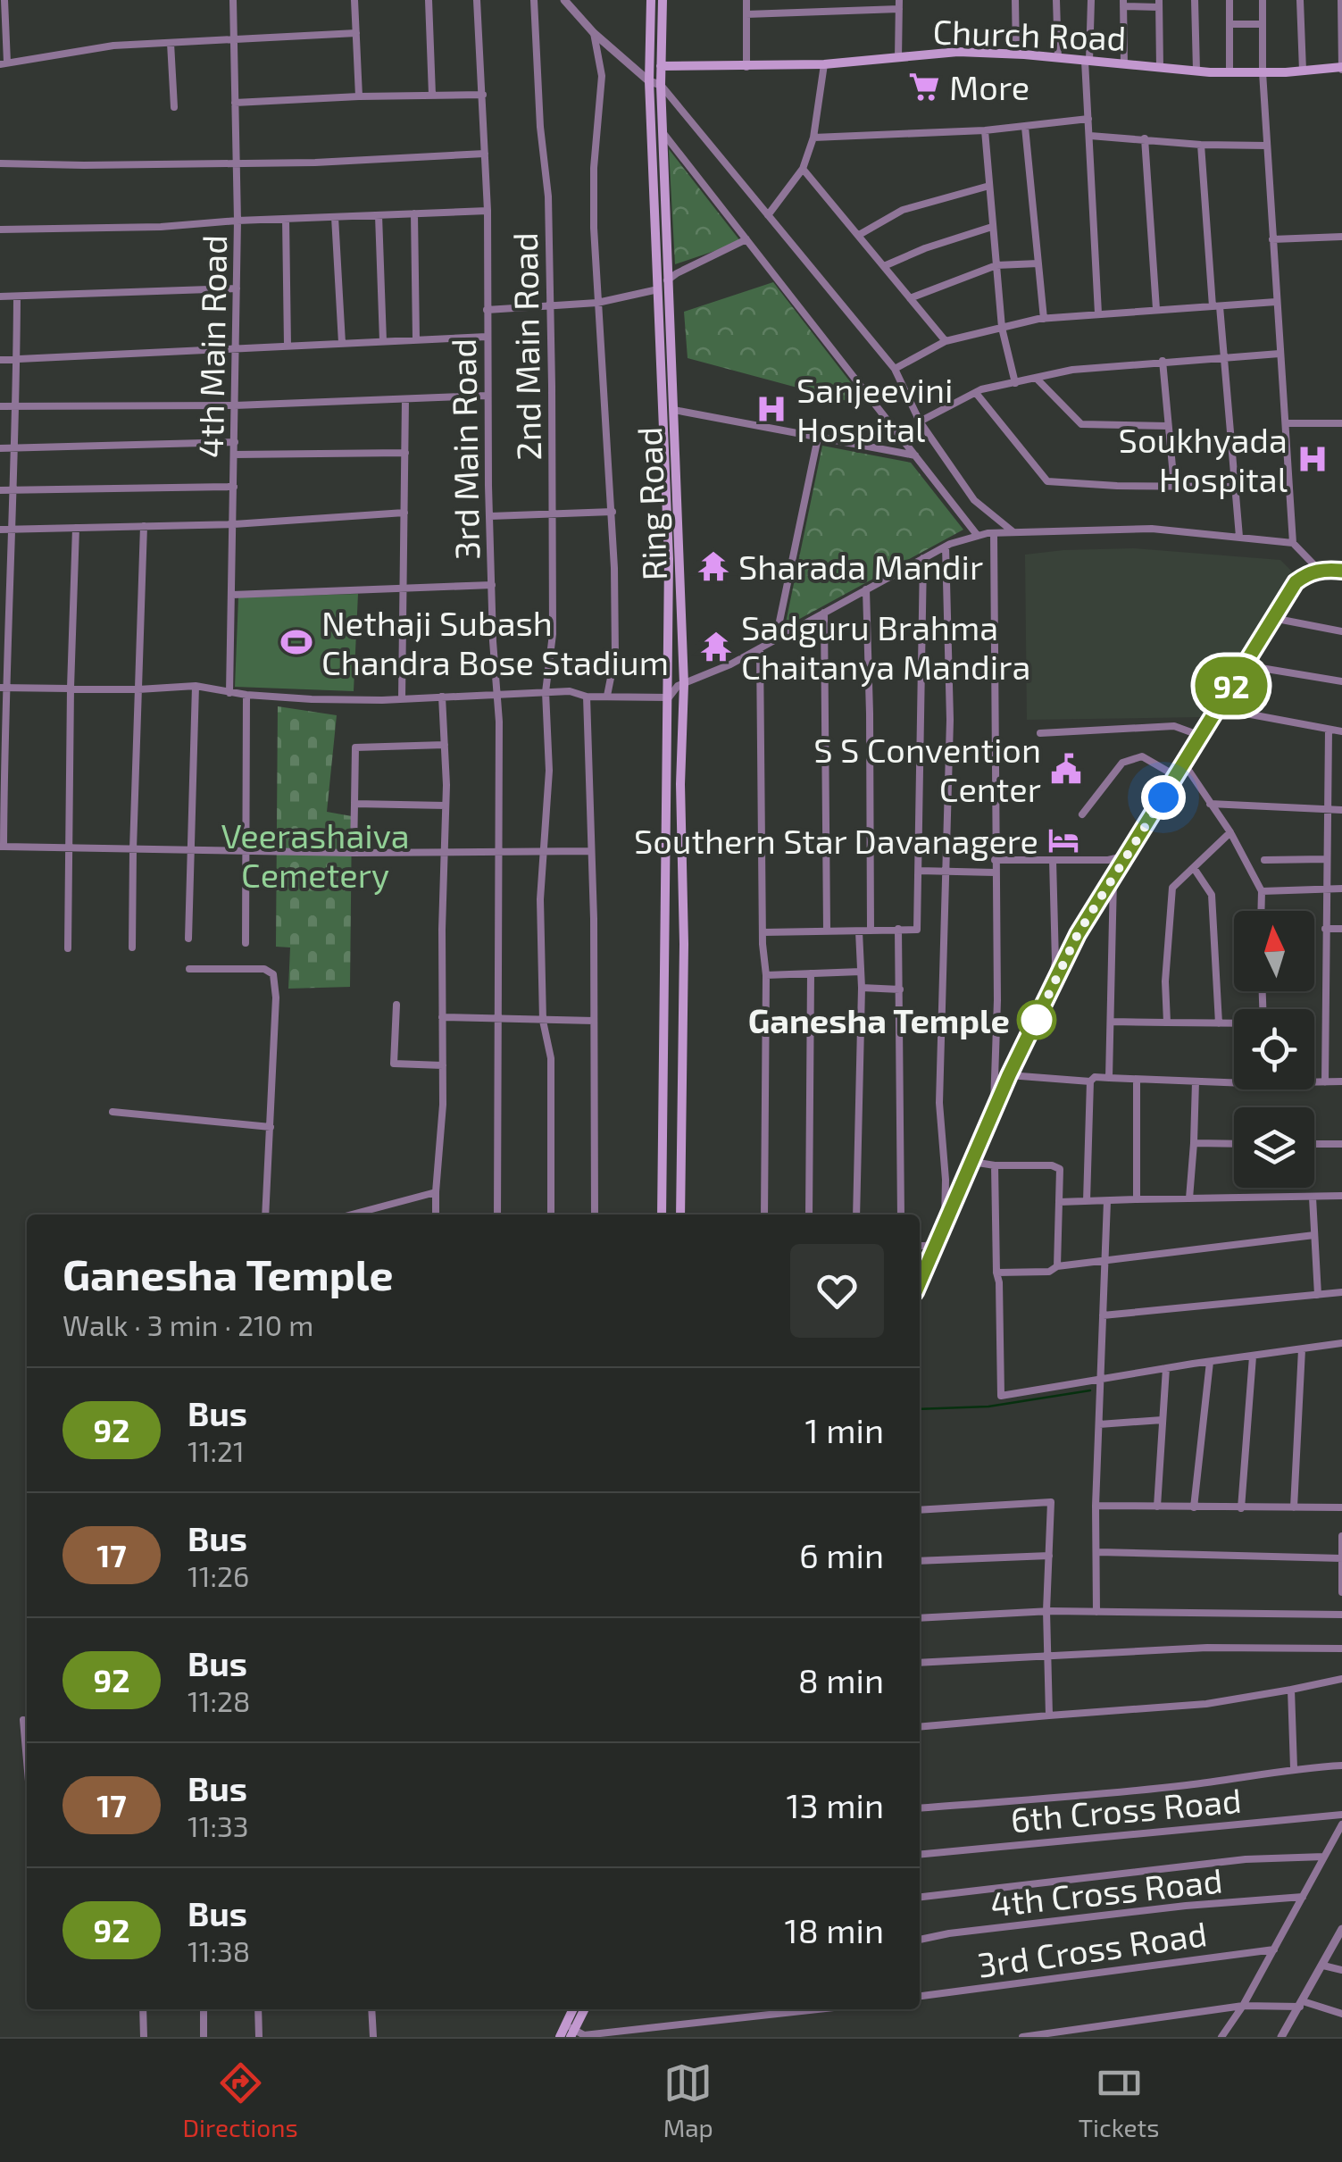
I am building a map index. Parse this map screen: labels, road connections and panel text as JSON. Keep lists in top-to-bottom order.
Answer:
{
  "streets": {
    "main road": ["Church Road", "Ring Road"],
    "street": [
      "4th Main Road",
      "2nd Main Road",
      "3rd Main Road",
      "6th Cross Road",
      "4th Cross Road",
      "3rd Cross Road"
    ]
  },
  "crossings": [
    ["Church Road", "Ring Road"]
  ],
  "parks": ["Veerashaiva Cemetery"],
  "places": {
    "supermarket": ["More"],
    "hospital": ["Sanjeevini Hospital", "Soukhyada Hospital"],
    "temple": ["Sharada Mandir", "Sadguru Brahma Chaitanya Mandira"],
    "sports": ["Nethaji Subash Chandra Bose Stadium"],
    "public building": ["S S Convention Center"],
    "hotel": ["Southern Star Davanagere"],
    "other": ["Ganesha Temple"]
  },
  "lines": ["bus line 92"],
  "north": "top",
  "page": {
    "on_map": "92",
    "heading": ["Ganesha Temple", "Walk · 3 min · 210 m"],
    "list": [
      {
        "mark": "92",
        "name": "Bus",
        "note": "11:21",
        "value": "1 min"
      },
      {
        "mark": "17",
        "name": "Bus",
        "note": "11:26",
        "value": "6 min"
      },
      {
        "mark": "92",
        "name": "Bus",
        "note": "11:28",
        "value": "8 min"
      },
      {
        "mark": "17",
        "name": "Bus",
        "note": "11:33",
        "value": "13 min"
      },
      {
        "mark": "92",
        "name": "Bus",
        "note": "11:38",
        "value": "18 min"
      }
    ],
    "tabs": ["Directions", "Map", "Tickets"]
  }
}
